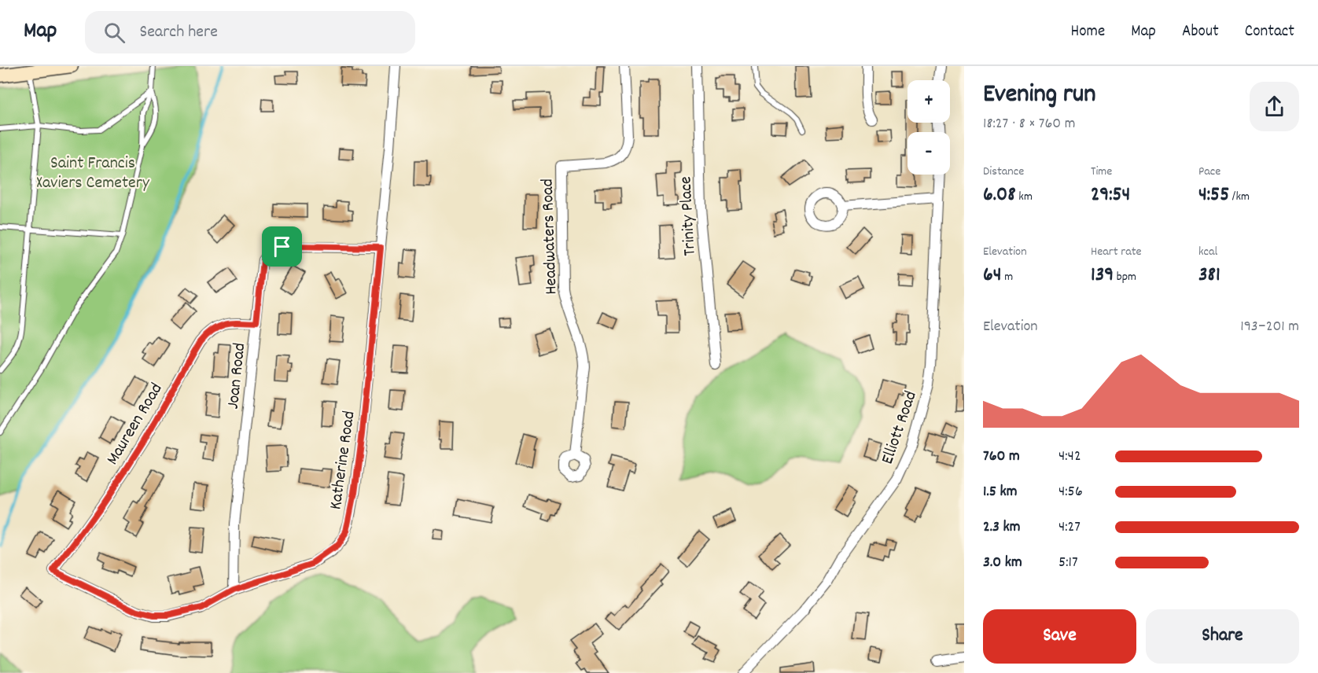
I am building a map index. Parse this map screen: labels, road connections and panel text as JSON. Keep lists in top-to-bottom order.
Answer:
{
  "streets": {
    "street": [
      "Trinity Place",
      "Headwaters Road",
      "Joan Road",
      "Maureen Road",
      "Elliott Road",
      "Katherine Road"
    ]
  },
  "crossings": [
    ["Joan Road", "Maureen Road"],
    ["Joan Road", "Katherine Road"],
    ["Maureen Road", "Katherine Road"]
  ],
  "parks": ["Saint Francis Xaviers Cemetery"],
  "page": {
    "header": "Map",
    "search": "Search here",
    "nav": [
      "Home",
      "Map",
      "About",
      "Contact"
    ],
    "heading": ["Evening run", "18:27 · 8 × 760 m"],
    "map_buttons": ["+", "−"],
    "stats": [
      ["Distance", "6.08 km"],
      ["Time", "29:54"],
      ["Pace", "4:55 /km"],
      ["Elevation", "64 m"],
      ["Heart rate", "139 bpm"],
      ["kcal", "381"]
    ],
    "chart": ["Elevation", "193–201 m"],
    "list": [
      {
        "name": "760 m",
        "note": "4:42"
      },
      {
        "name": "1.5 km",
        "note": "4:56"
      },
      {
        "name": "2.3 km",
        "note": "4:27"
      },
      {
        "name": "3.0 km",
        "note": "5:17"
      }
    ],
    "buttons": ["Save", "Share"]
  }
}
